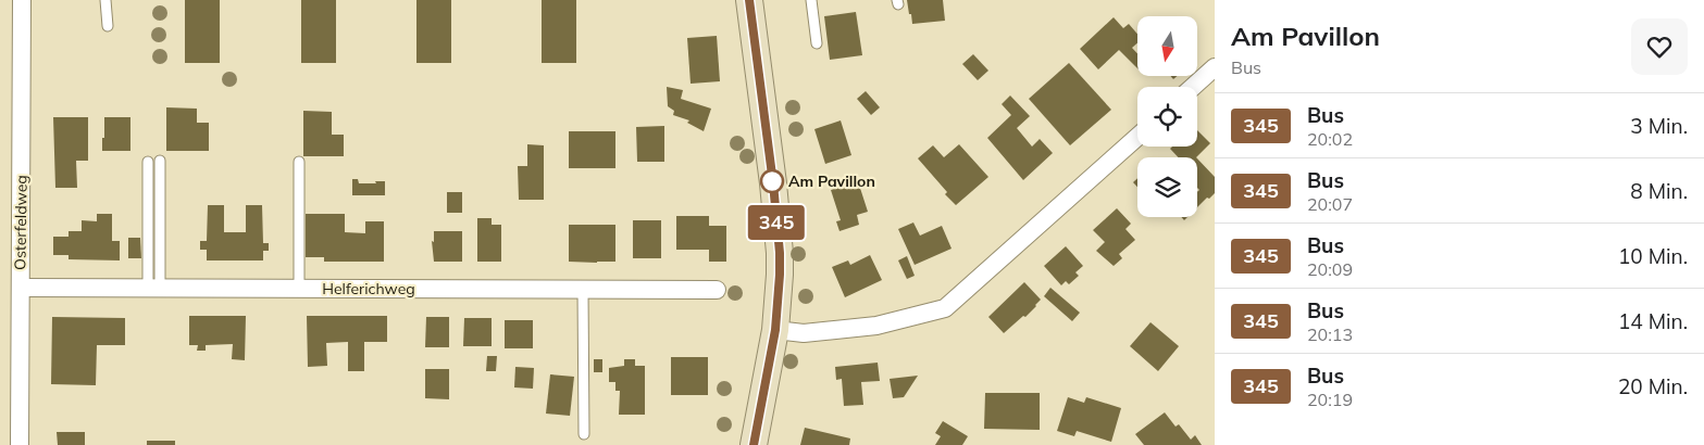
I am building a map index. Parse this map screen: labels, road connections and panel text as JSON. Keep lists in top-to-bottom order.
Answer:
{
  "streets": {
    "street": ["Osterfeldweg", "Helferichweg"]
  },
  "crossings": [
    ["Osterfeldweg", "Helferichweg"]
  ],
  "places": ["Am Pavillon"],
  "lines": ["bus line 345"],
  "north": "bottom",
  "page": {
    "on_map": "345",
    "heading": ["Am Pavillon", "Bus"],
    "list": [
      {
        "mark": "345",
        "name": "Bus",
        "note": "20:02",
        "value": "3 Min."
      },
      {
        "mark": "345",
        "name": "Bus",
        "note": "20:07",
        "value": "8 Min."
      },
      {
        "mark": "345",
        "name": "Bus",
        "note": "20:09",
        "value": "10 Min."
      },
      {
        "mark": "345",
        "name": "Bus",
        "note": "20:13",
        "value": "14 Min."
      },
      {
        "mark": "345",
        "name": "Bus",
        "note": "20:19",
        "value": "20 Min."
      }
    ]
  }
}
